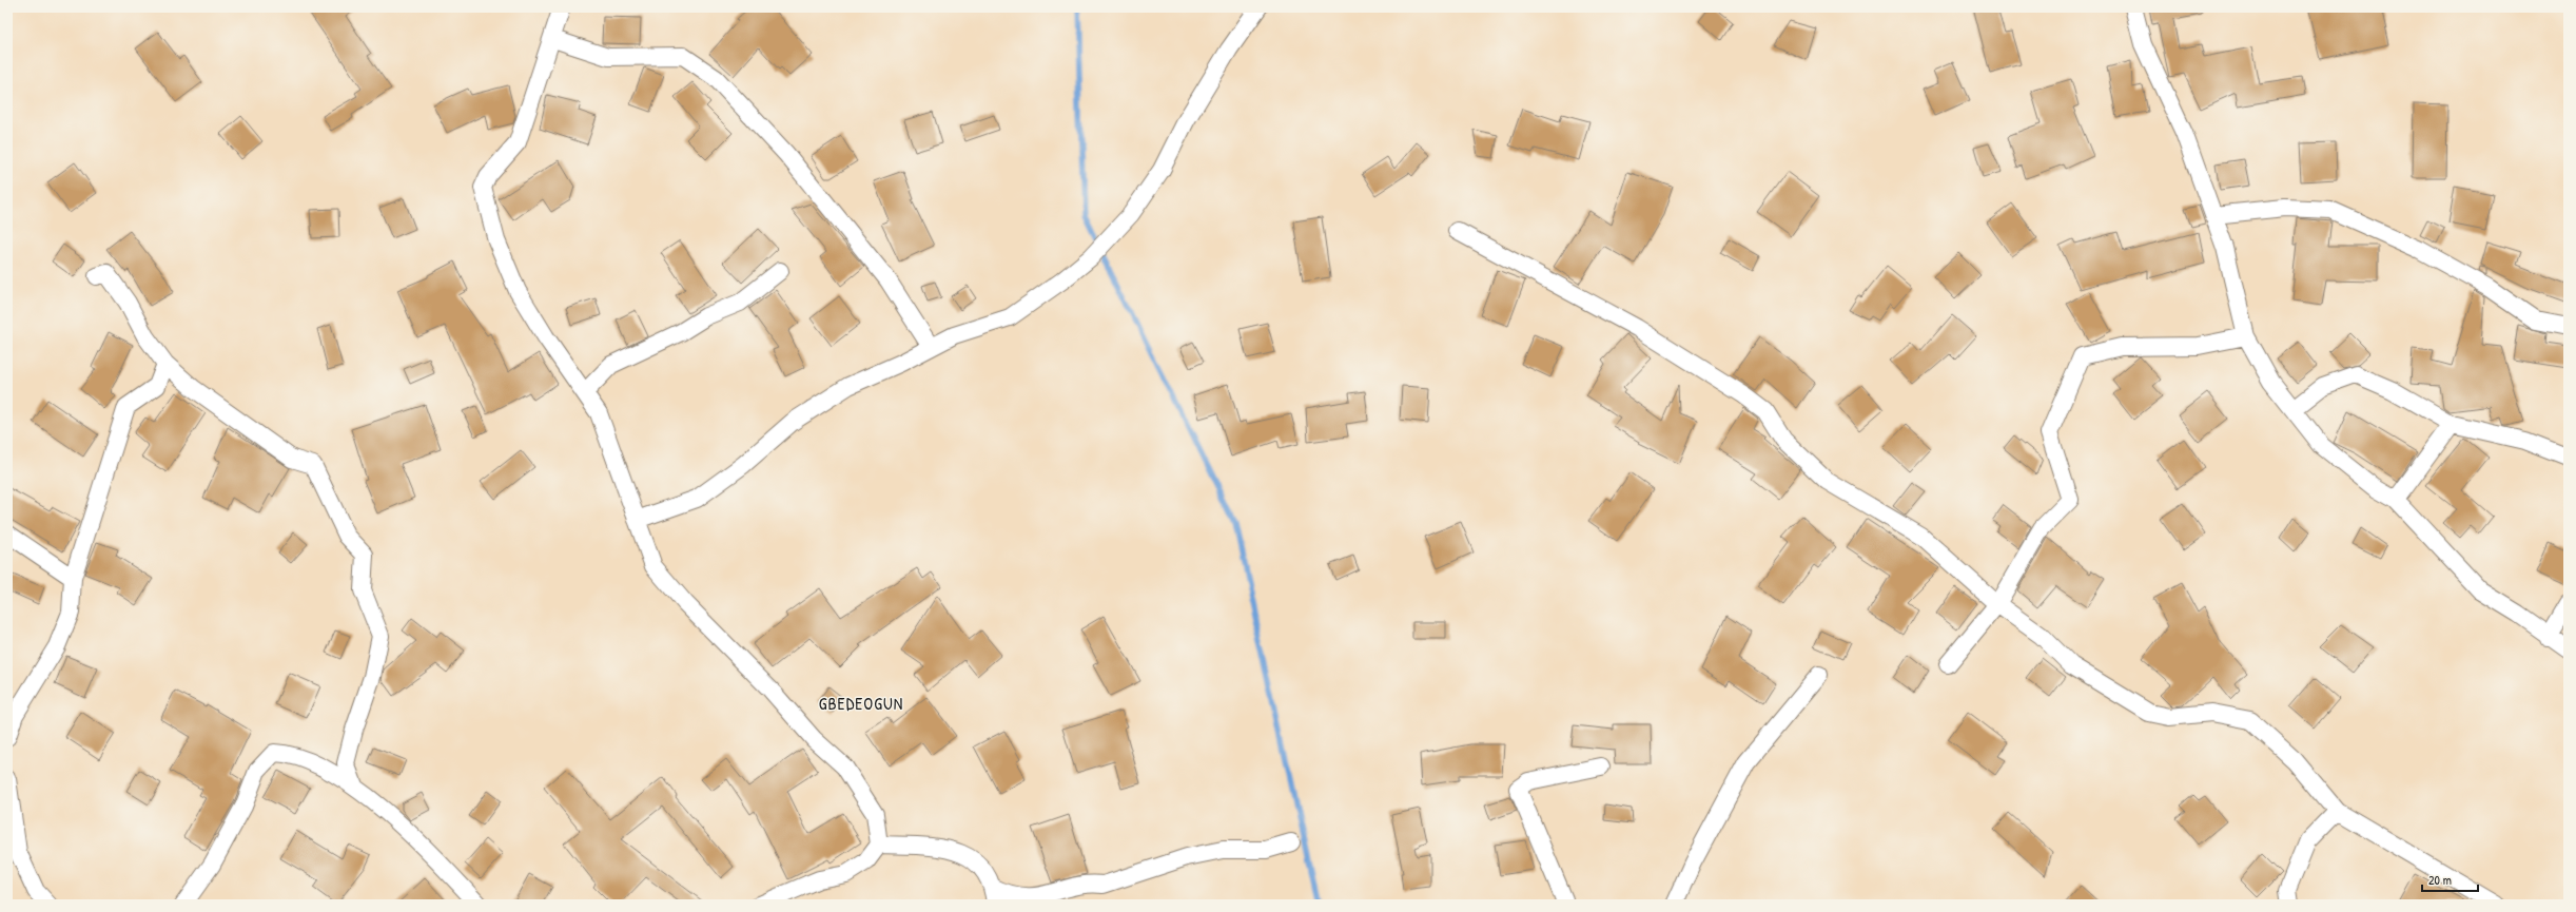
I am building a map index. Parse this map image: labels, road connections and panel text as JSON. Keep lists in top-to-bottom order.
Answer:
{
  "districts": ["GBEDEOGUN"],
  "scale_bar": "20 m"
}
